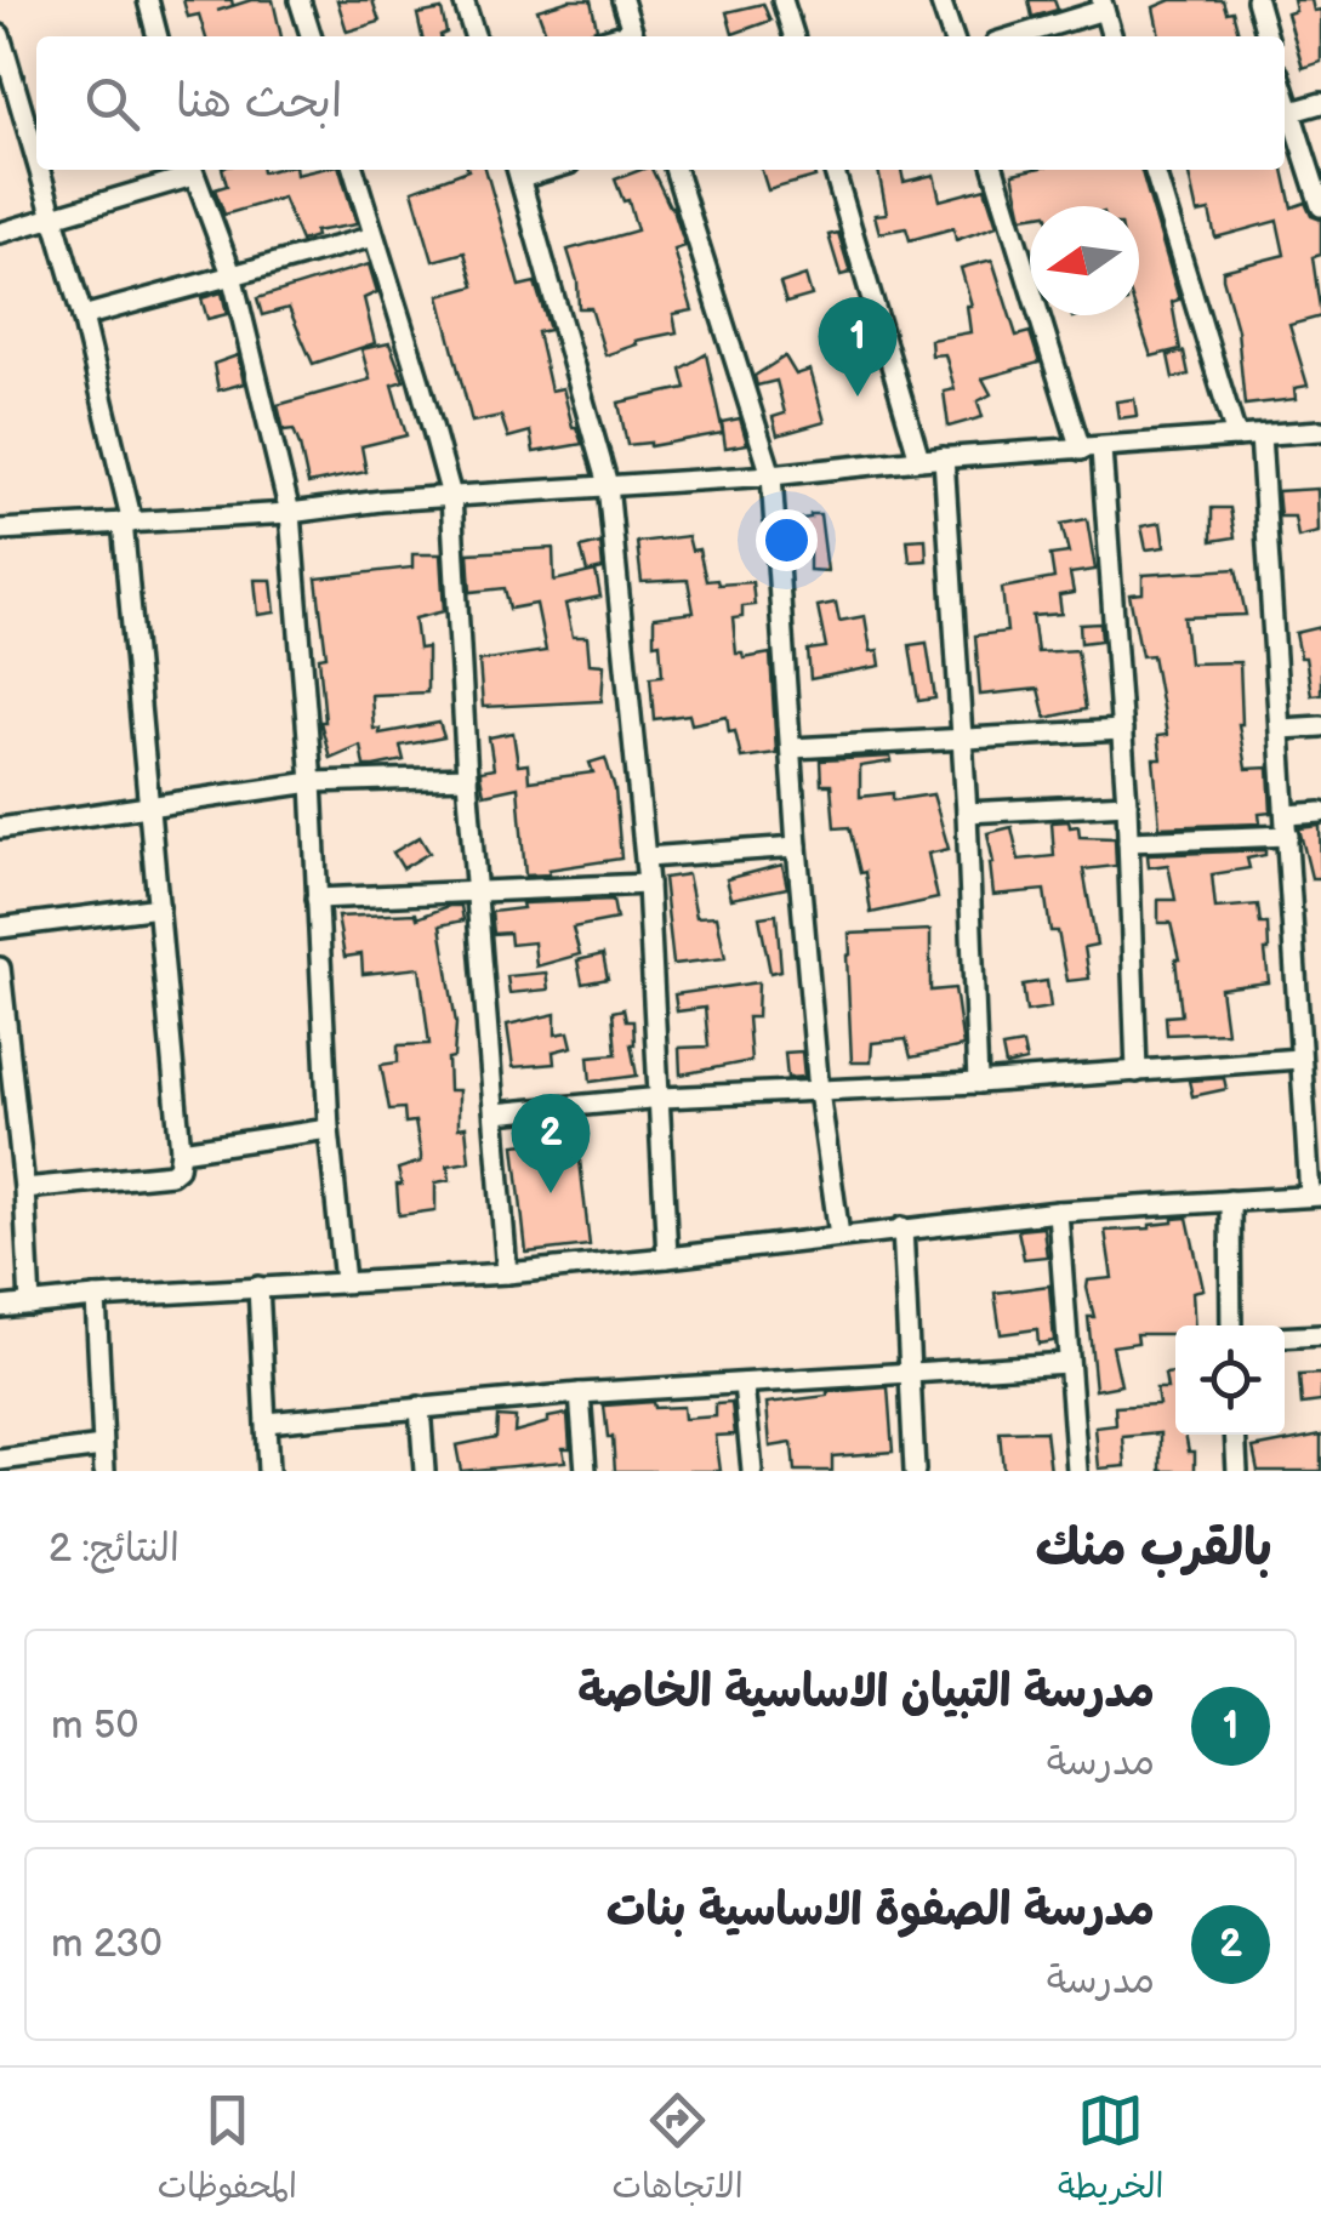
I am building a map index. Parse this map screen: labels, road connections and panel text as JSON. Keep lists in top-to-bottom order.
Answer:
{
  "north": "left",
  "page": {
    "search": "ابحث هنا",
    "pins": ["1", "2"],
    "heading": ["بالقرب منك", "النتائج: 2"],
    "list": [
      {
        "mark": "1",
        "name": "مدرسة التبيان الاساسية الخاصة",
        "note": "مدرسة",
        "value": "50 m"
      },
      {
        "mark": "2",
        "name": "مدرسة الصفوة الاساسية بنات",
        "note": "مدرسة",
        "value": "230 m"
      }
    ],
    "nav": ["الخريطة", "الاتجاهات", "المحفوظات"]
  }
}
